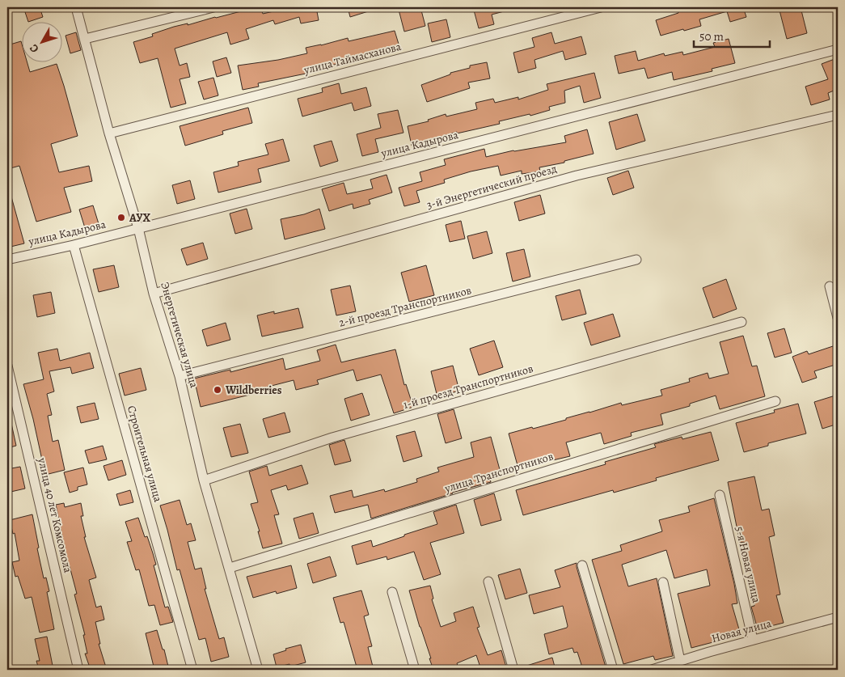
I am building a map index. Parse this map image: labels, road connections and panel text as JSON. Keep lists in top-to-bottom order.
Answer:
{
  "streets": {
    "street": [
      "улица Таймасханова",
      "улица Кадырова",
      "3-й Энергетический проезд",
      "2-й проезд Транспортников",
      "Энергетическая улица",
      "1-й проезд Транспортников",
      "Строительная улица",
      "улица Транспортников",
      "улица 40 лет Комсомола",
      "5-я Новая улица",
      "Новая улица"
    ]
  },
  "crossings": [
    ["улица Таймасханова", "Энергетическая улица"],
    ["улица Кадырова", "Энергетическая улица"],
    ["улица Кадырова", "Строительная улица"],
    ["3-й Энергетический проезд", "Энергетическая улица"],
    ["2-й проезд Транспортников", "Энергетическая улица"],
    ["Энергетическая улица", "1-й проезд Транспортников"],
    ["Энергетическая улица", "улица Транспортников"],
    ["5-я Новая улица", "Новая улица"]
  ],
  "places": ["АУХ", "Wildberries"],
  "scale_bar": "50 m",
  "north": "bottom left"
}
